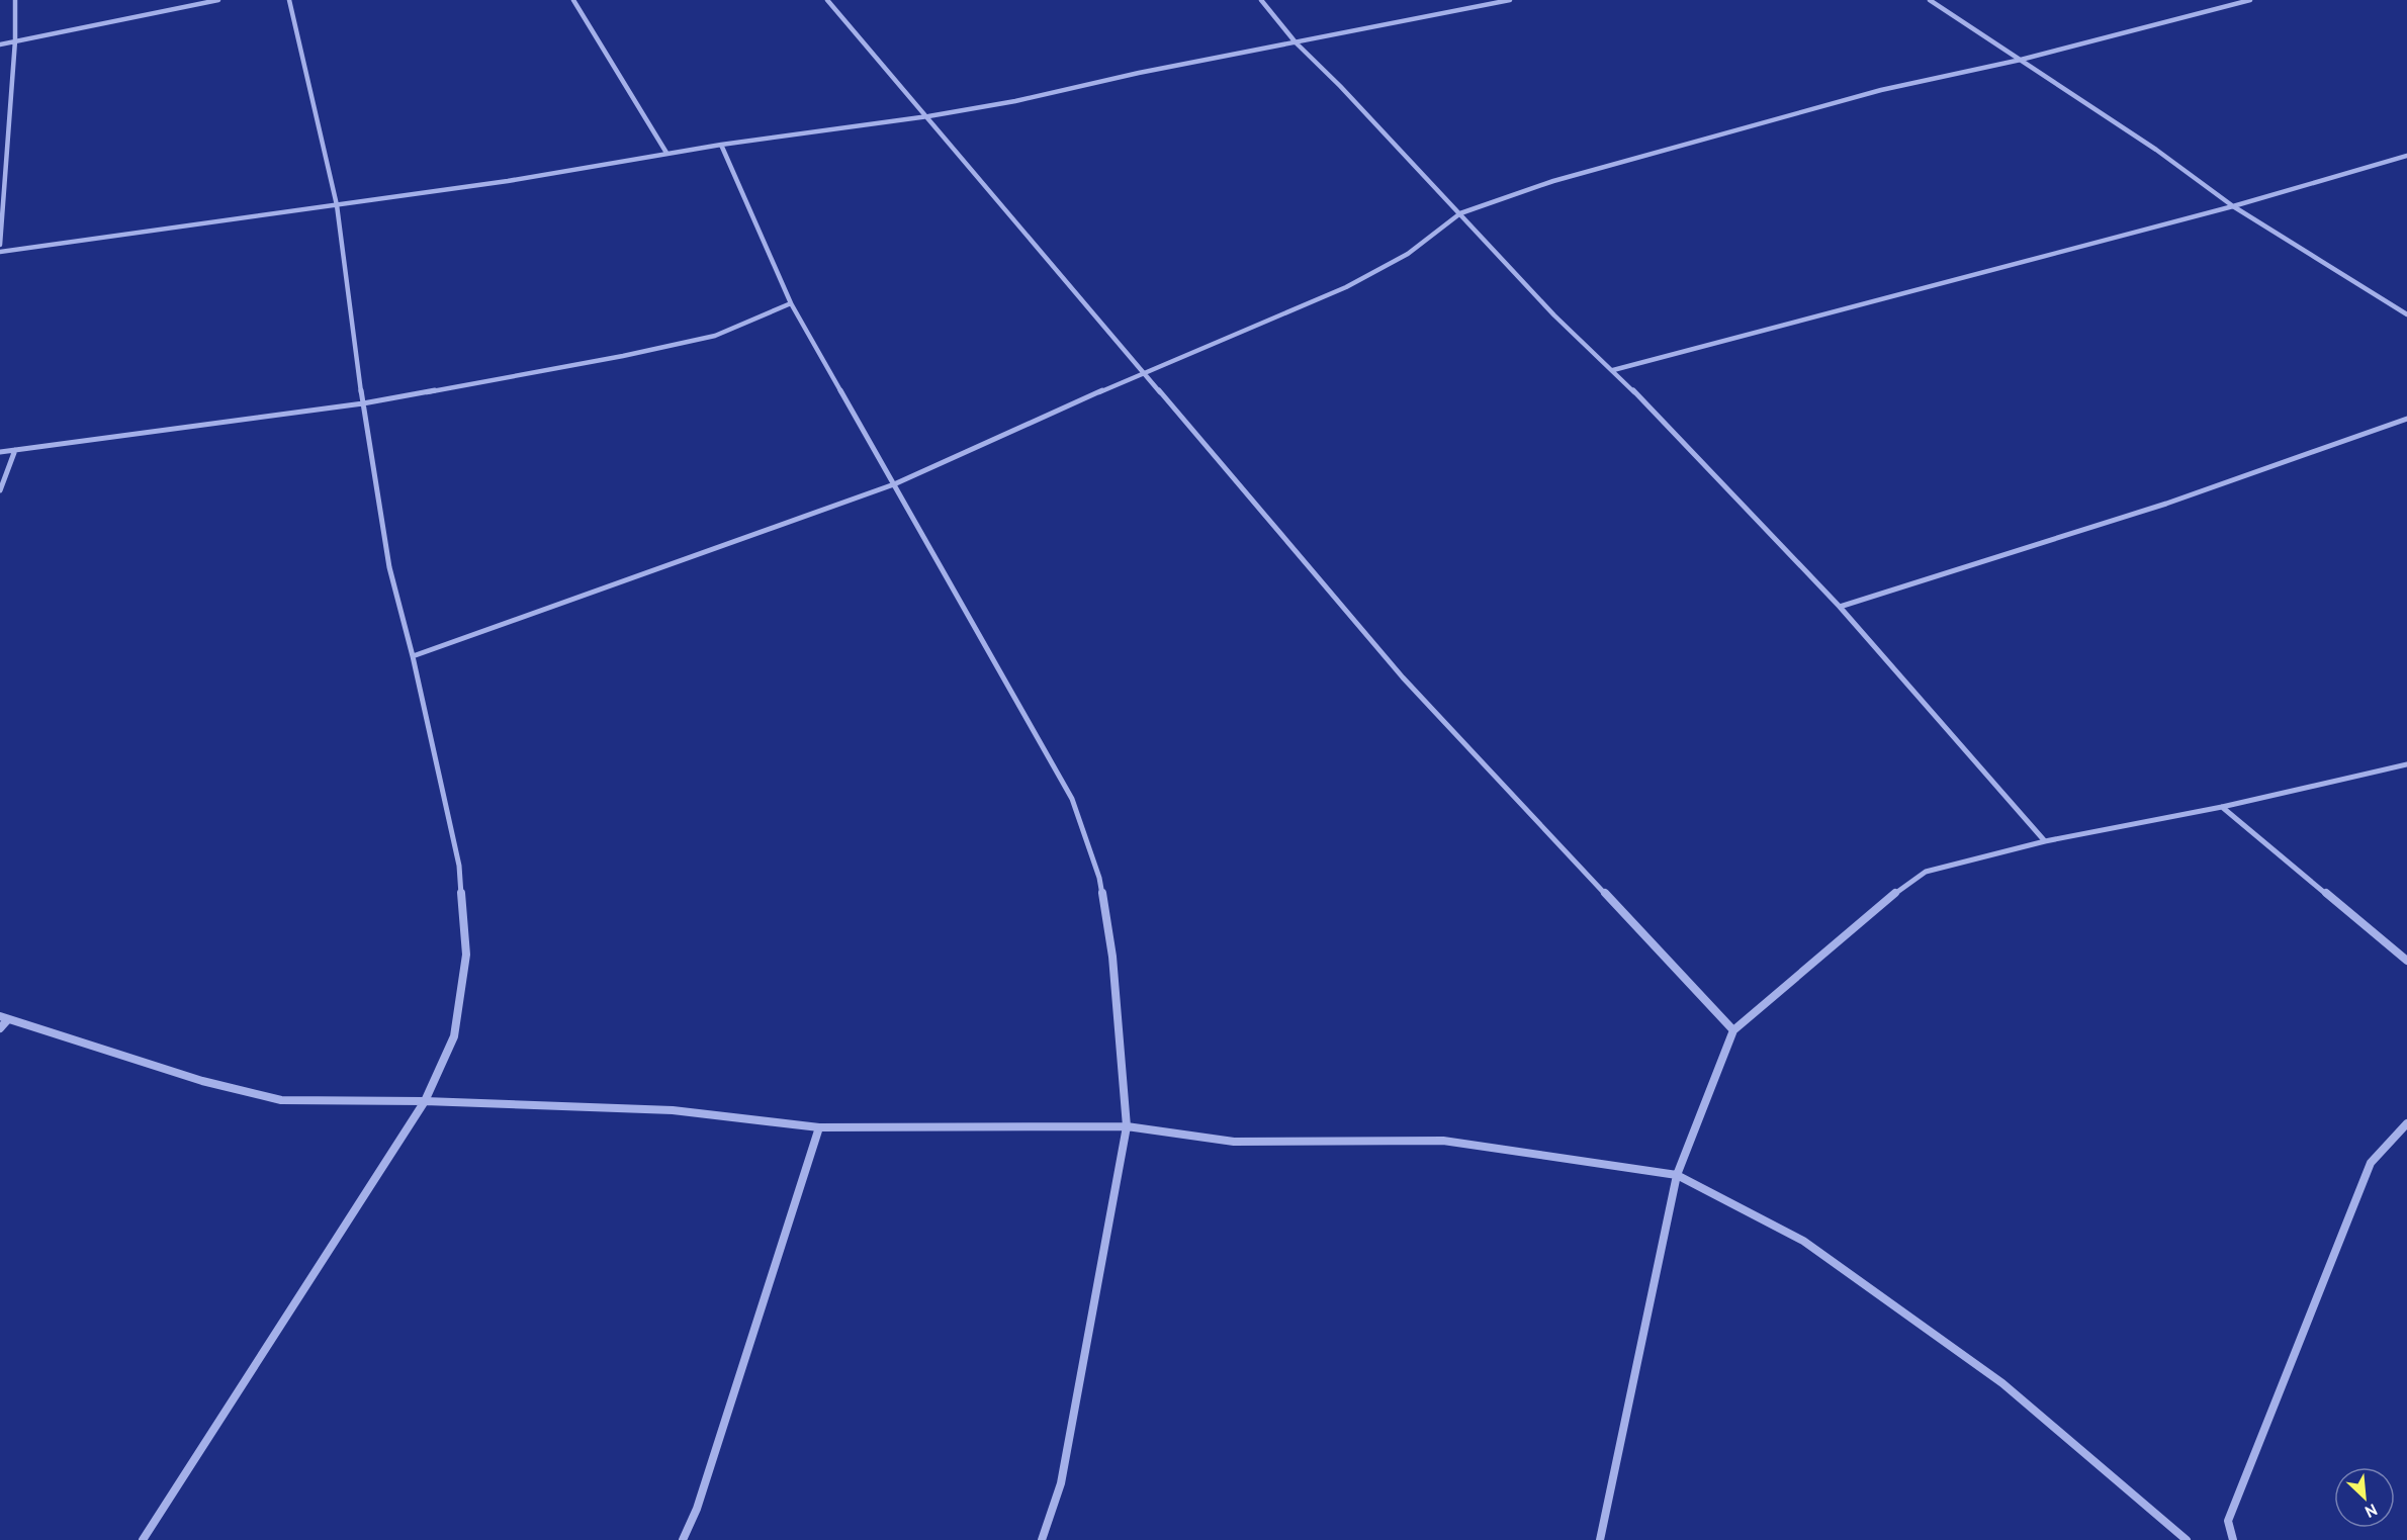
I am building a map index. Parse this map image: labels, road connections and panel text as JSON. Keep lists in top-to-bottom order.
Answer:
{
  "north": "bottom right"
}
